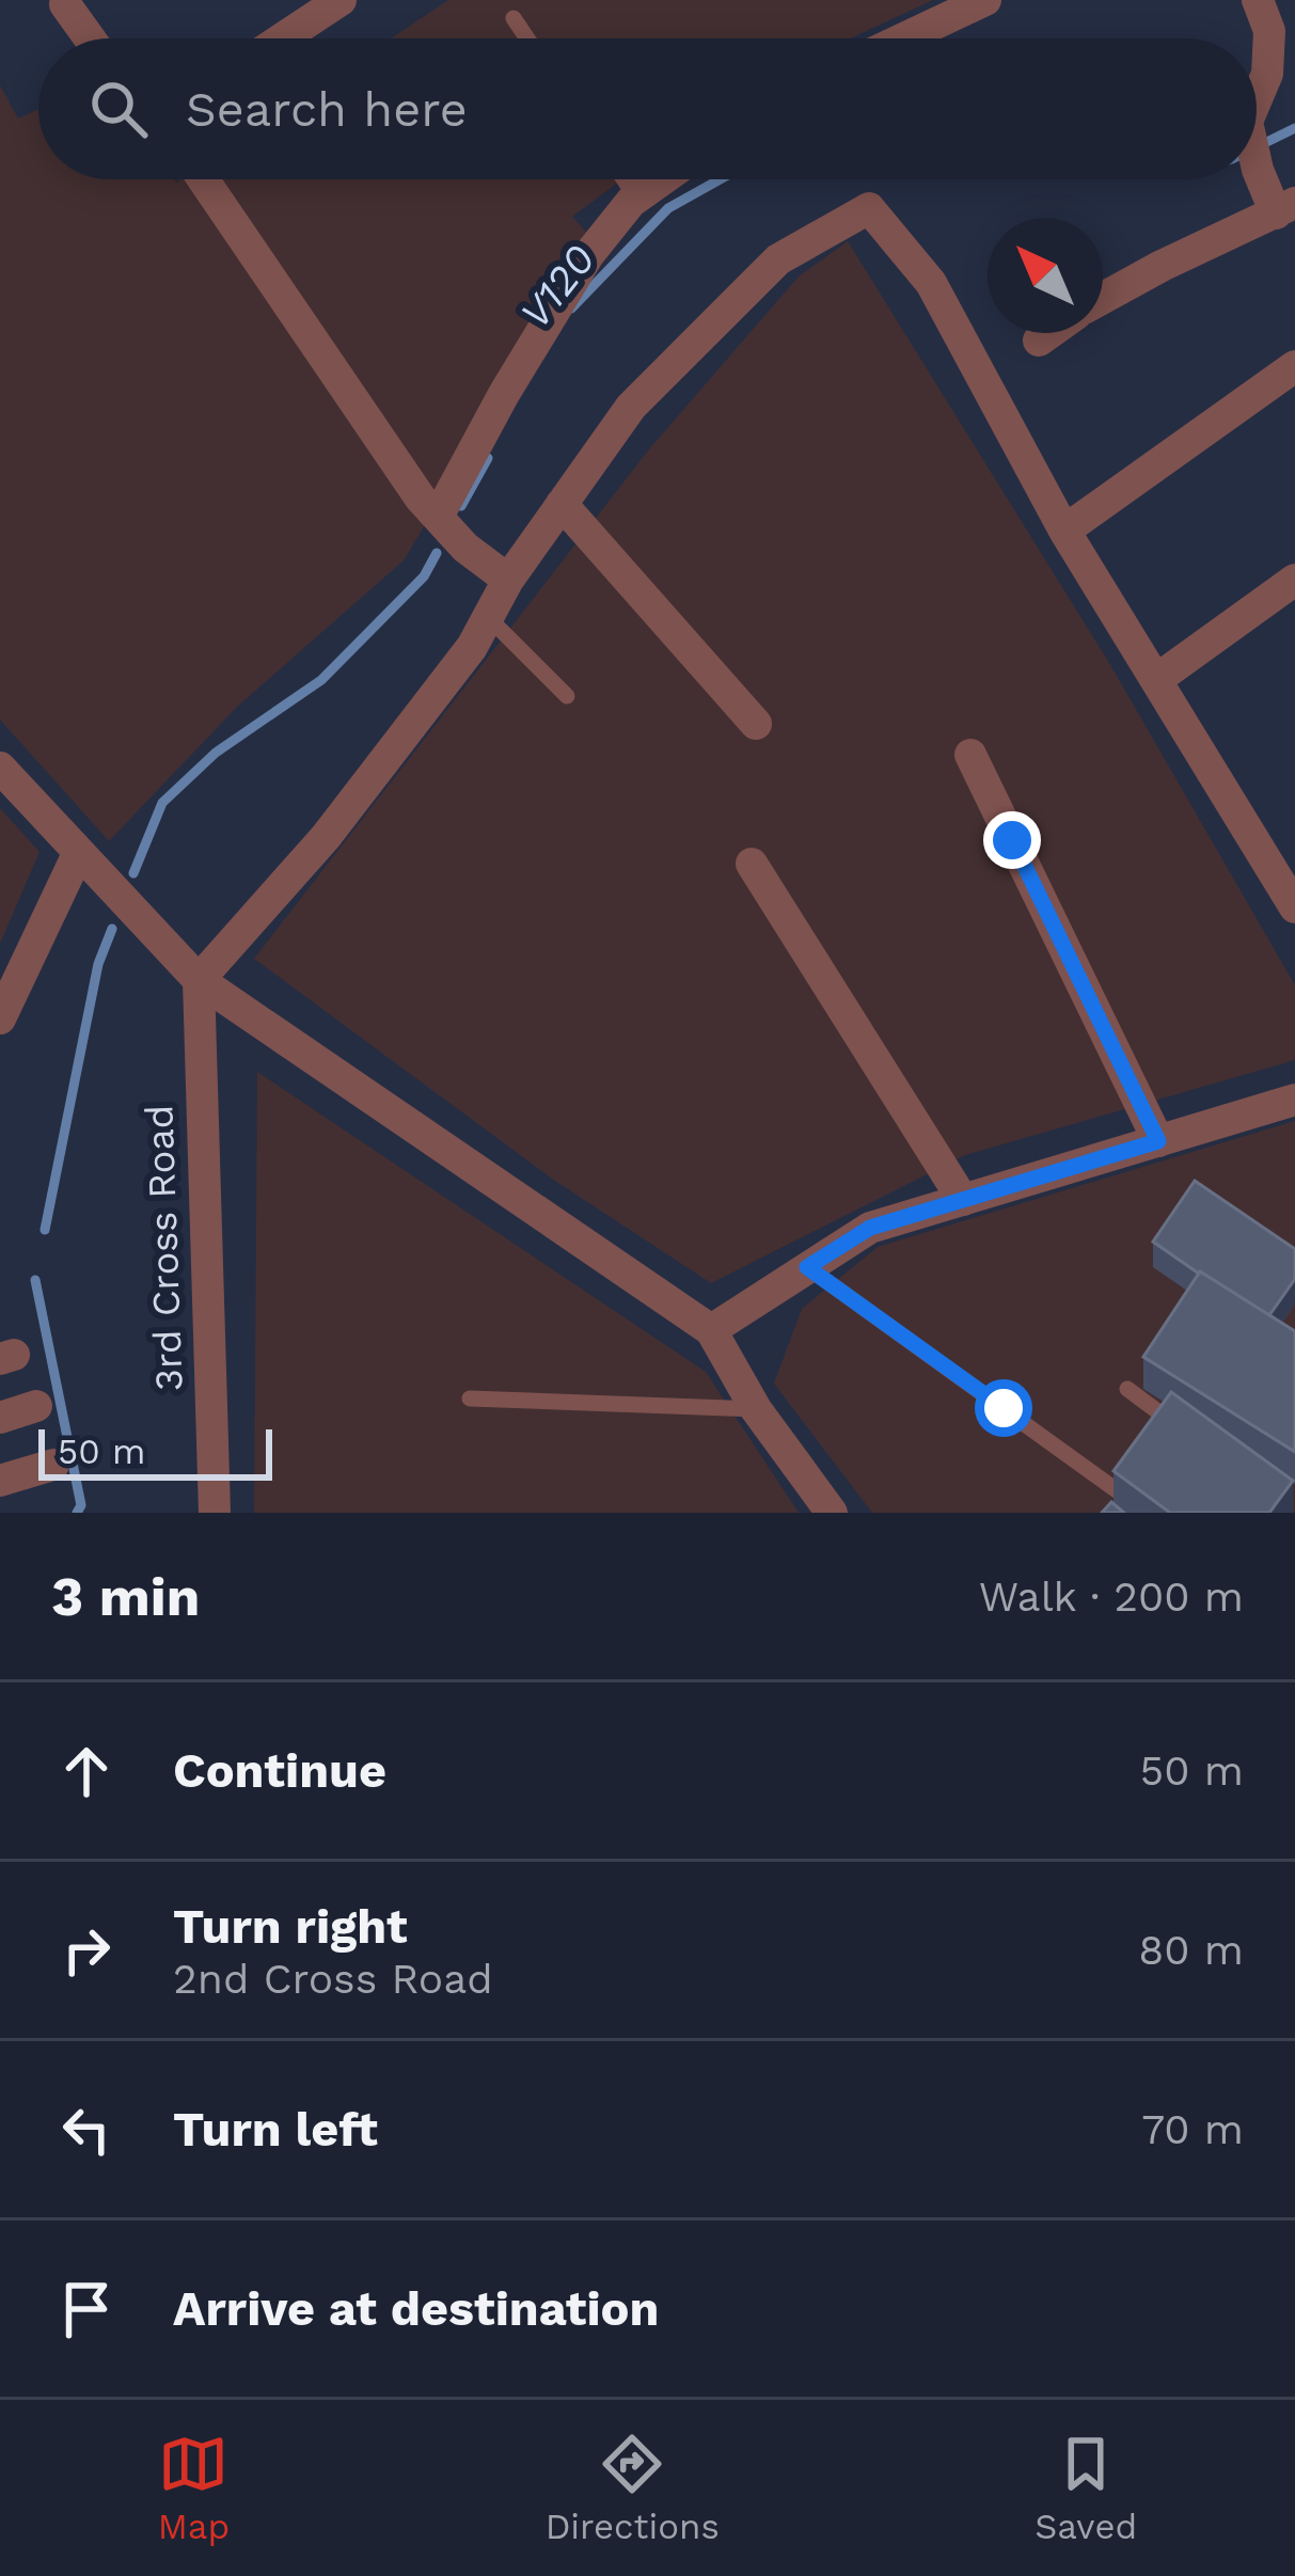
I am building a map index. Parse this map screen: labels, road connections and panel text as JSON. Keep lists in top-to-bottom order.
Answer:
{
  "streets": {
    "street": ["3rd Cross Road"]
  },
  "water": ["V120"],
  "scale_bar": "50 m",
  "north": "top left",
  "page": {
    "search": "Search here",
    "scale": "50 m",
    "heading": ["3 min", "Walk · 200 m"],
    "list": [
      ["Continue", "50 m"],
      ["Turn right", "2nd Cross Road", "80 m"],
      ["Turn left", "70 m"],
      "Arrive at destination"
    ],
    "nav": ["Map", "Directions", "Saved"]
  }
}
